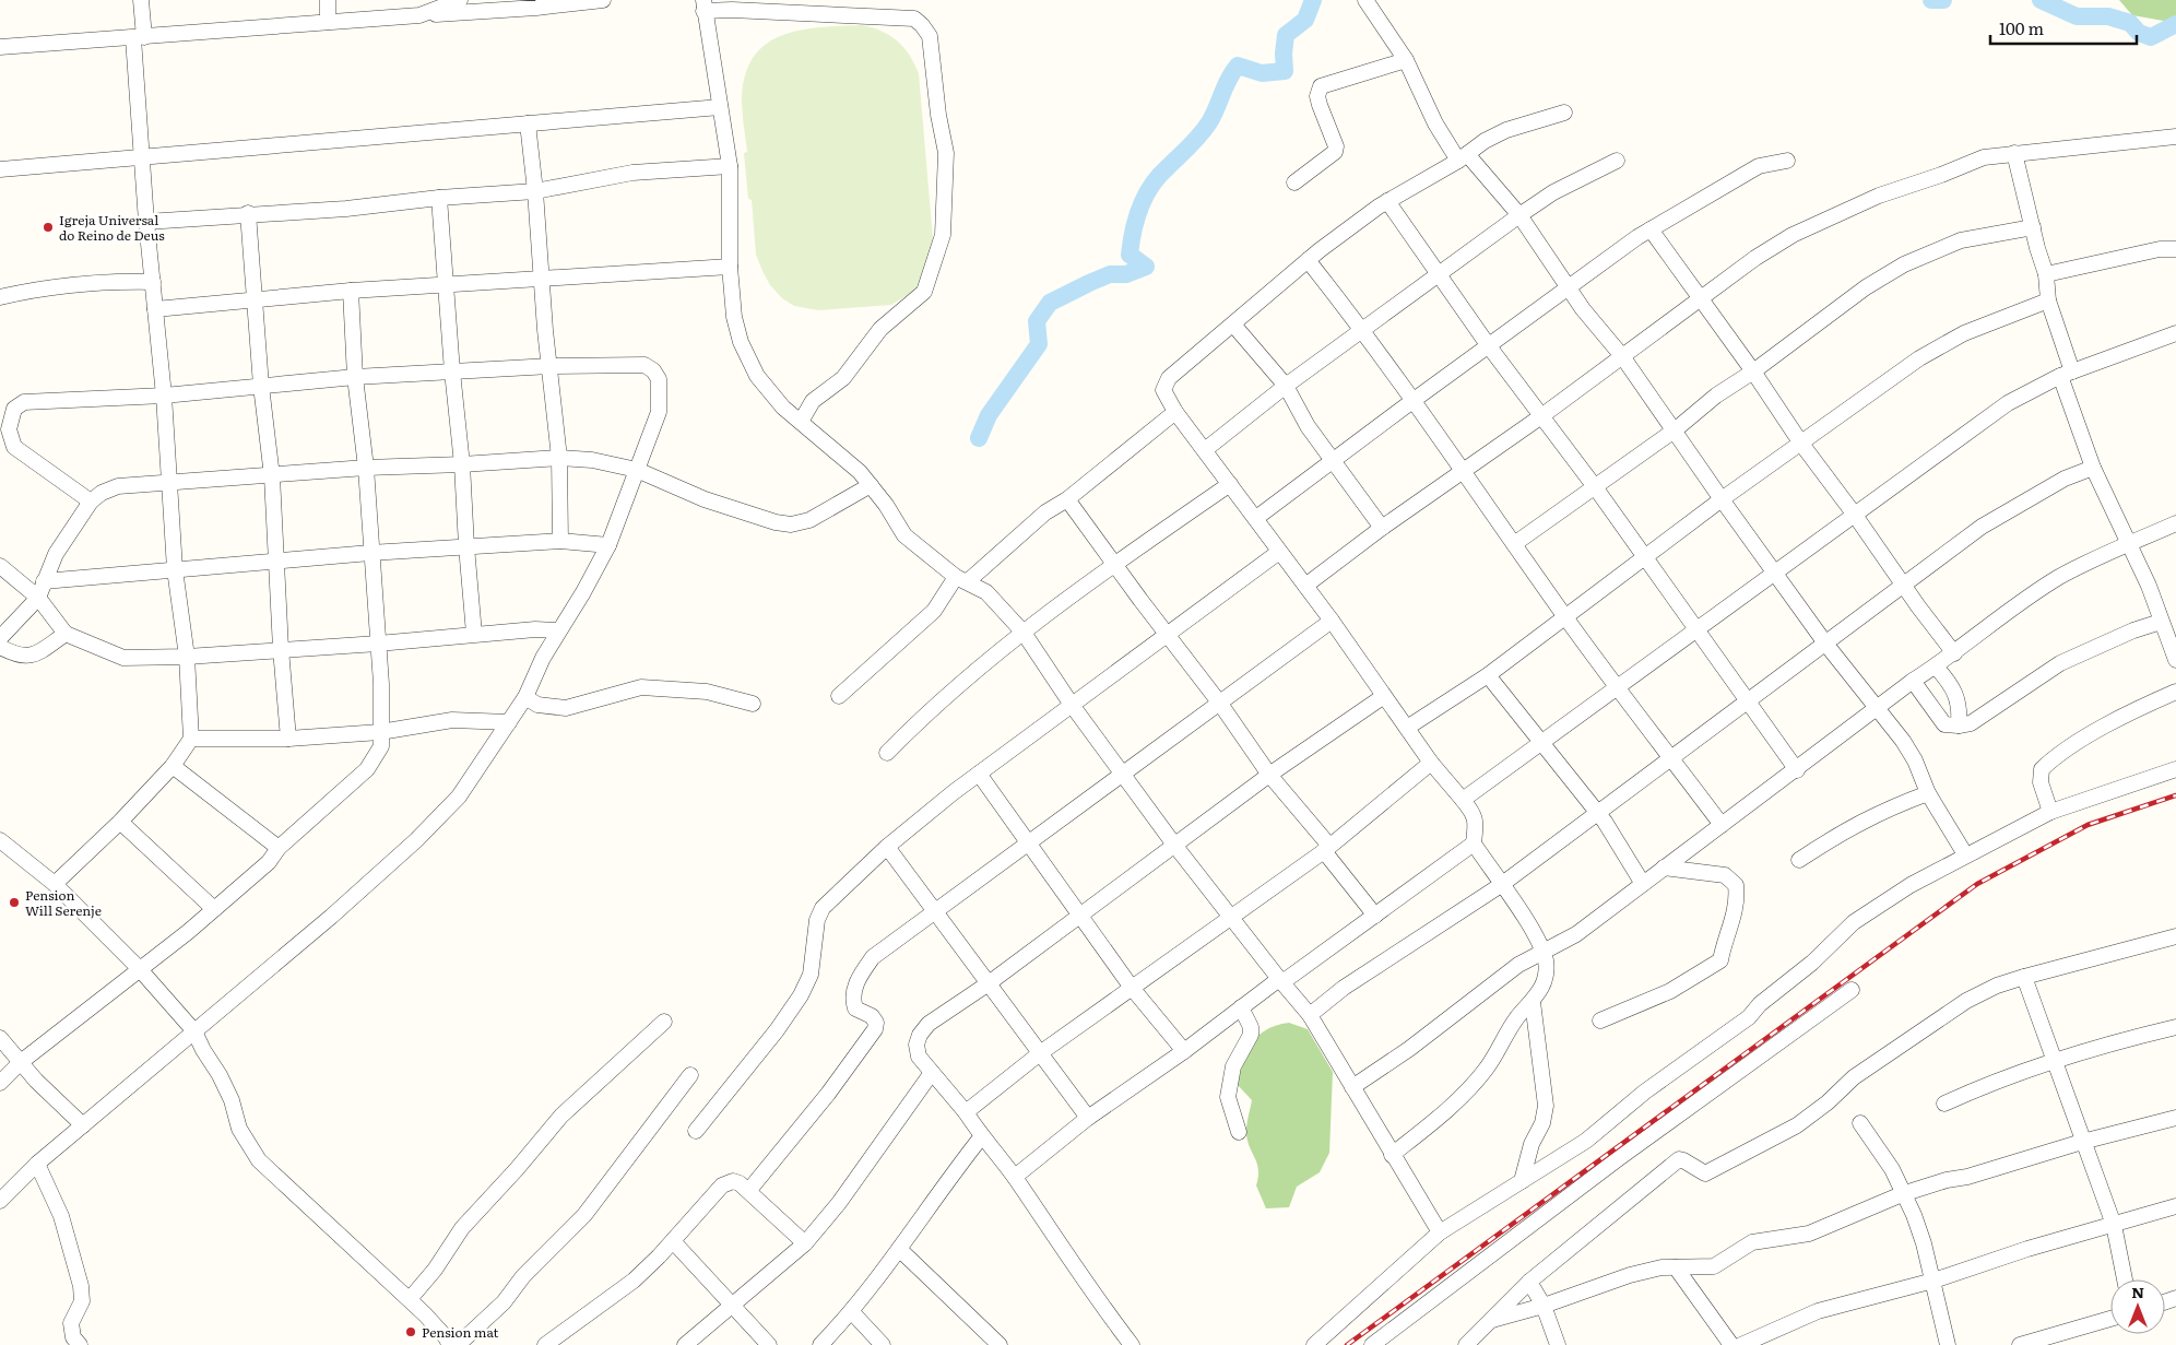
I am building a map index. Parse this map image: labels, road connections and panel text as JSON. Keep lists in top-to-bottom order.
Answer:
{
  "places": ["Igreja Universal do Reino de Deus", "Pension Will Serenje", "Pension mat"],
  "scale_bar": "100 m",
  "north": "top"
}
